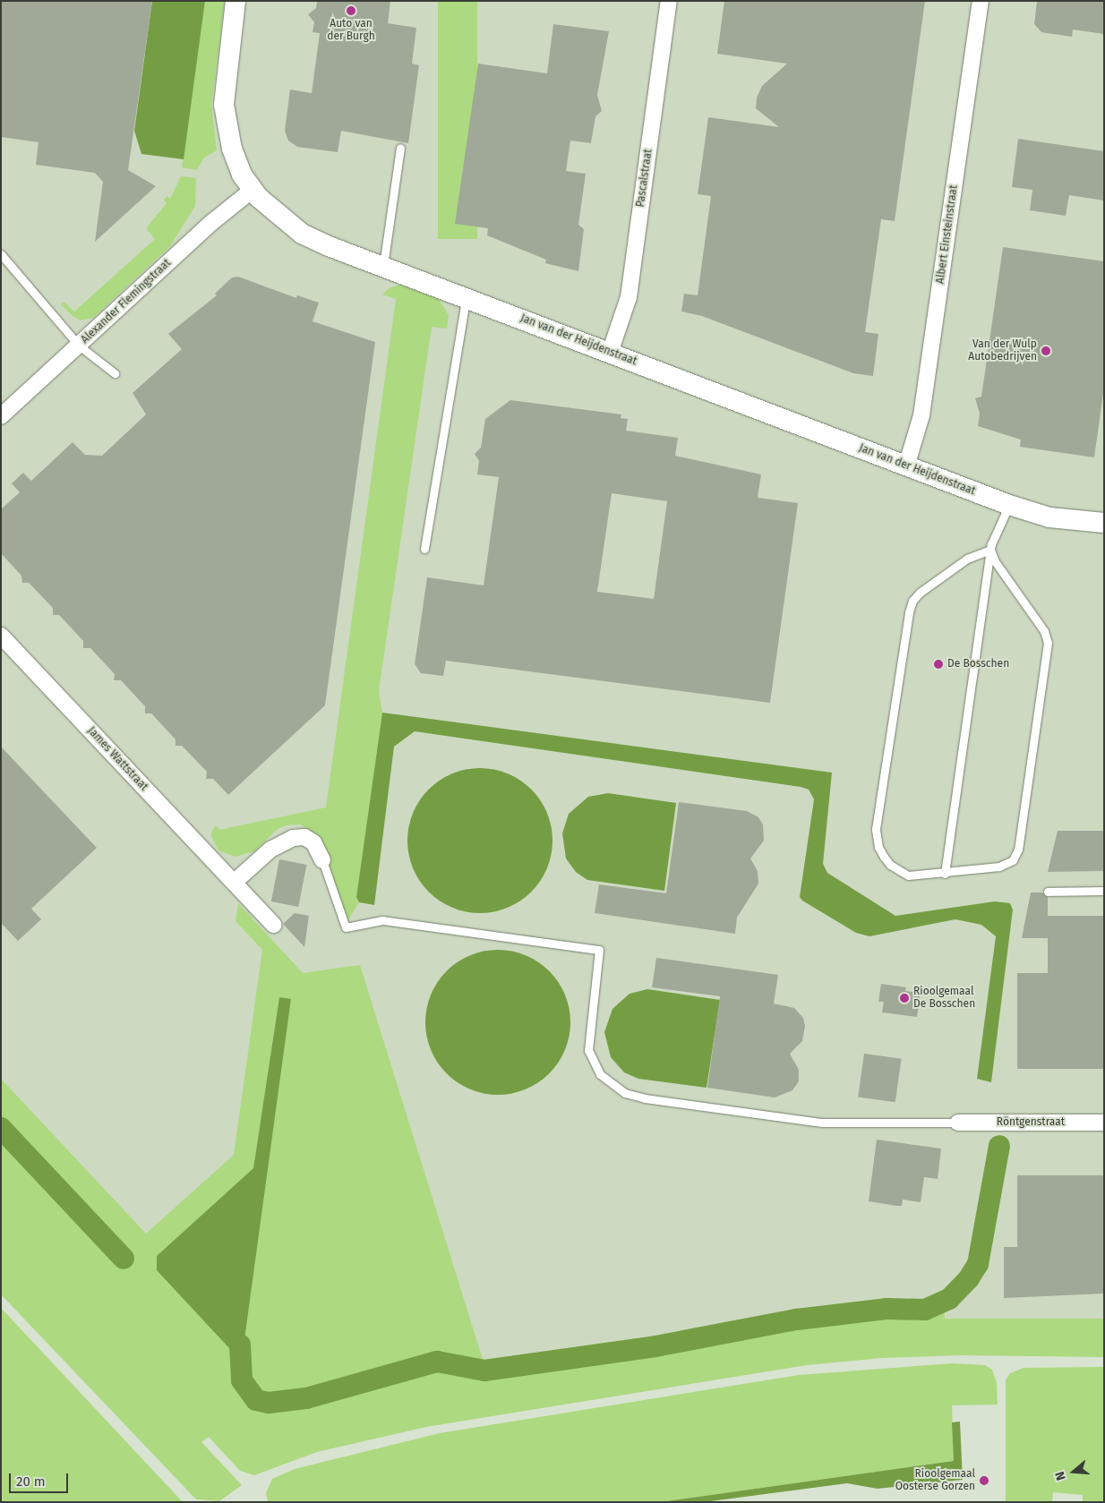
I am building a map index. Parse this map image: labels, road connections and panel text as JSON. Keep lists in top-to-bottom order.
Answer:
{
  "streets": {
    "street": [
      "Pascalstraat",
      "Albert Einsteinstraat",
      "Alexander Flemingstraat",
      "Jan van der Heijdenstraat",
      "James Wattstraat",
      "Röntgenstraat"
    ]
  },
  "crossings": [
    ["Pascalstraat", "Jan van der Heijdenstraat"],
    ["Albert Einsteinstraat", "Jan van der Heijdenstraat"],
    ["Alexander Flemingstraat", "Jan van der Heijdenstraat"]
  ],
  "places": [
    "Auto van der Burgh",
    "Van der Wulp Autobedrijven",
    "De Bosschen",
    "Rioolgemaal De Bosschen",
    "Rioolgemaal Oosterse Gorzen"
  ],
  "scale_bar": "20 m",
  "north": "left"
}
